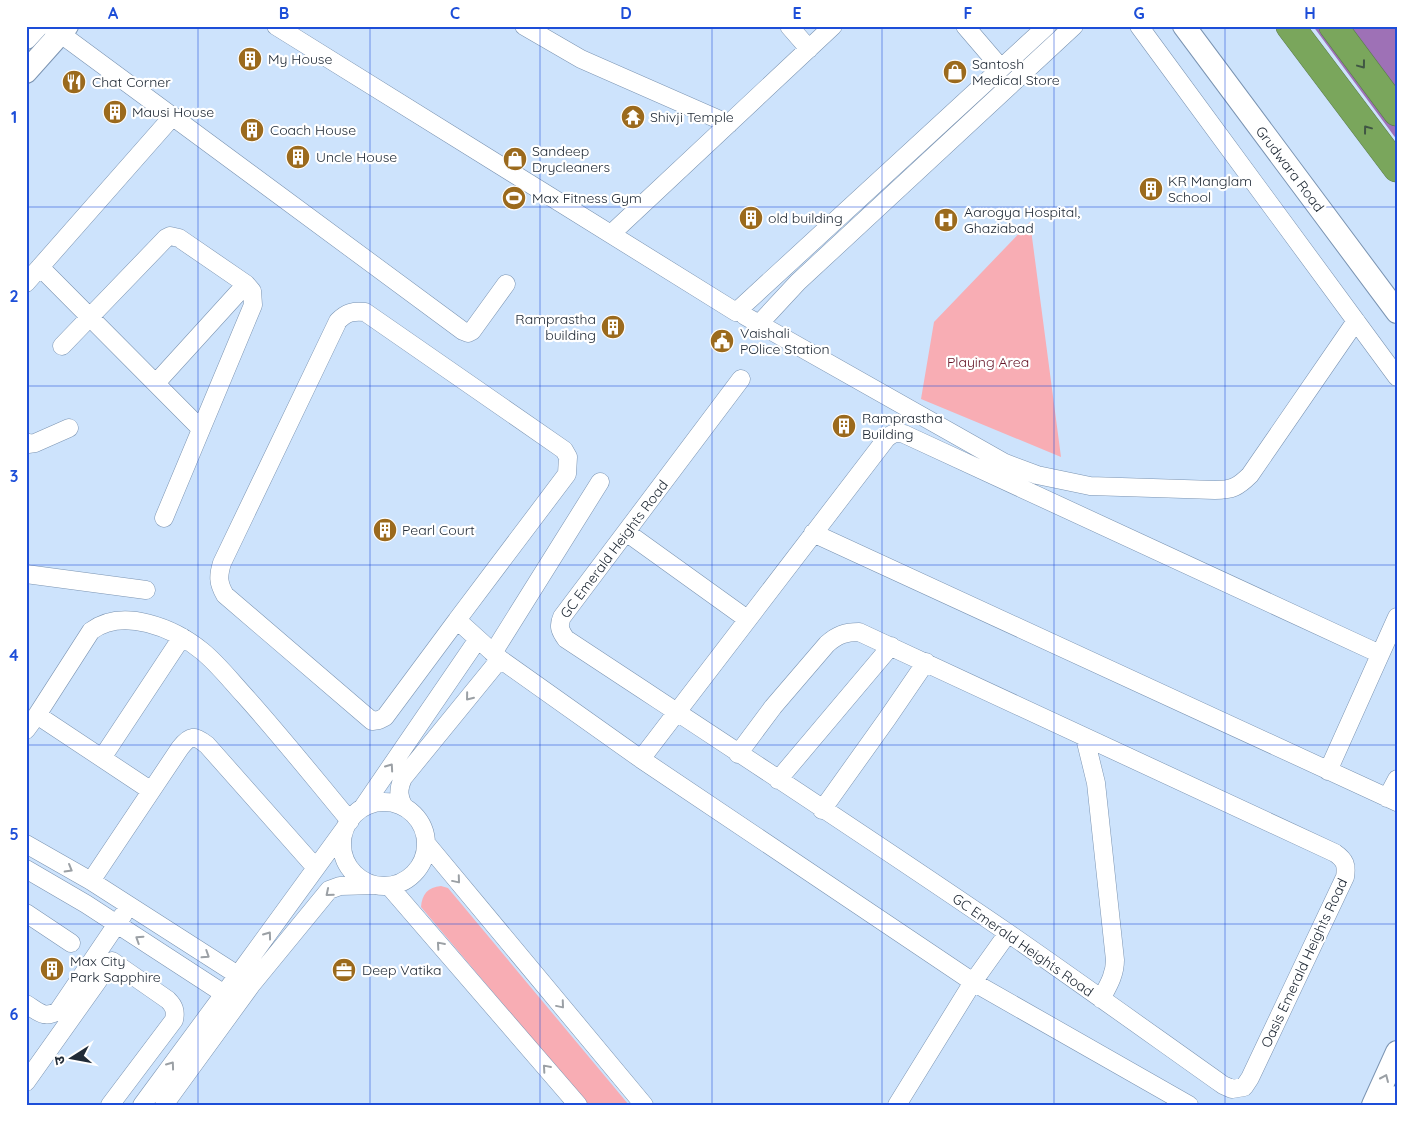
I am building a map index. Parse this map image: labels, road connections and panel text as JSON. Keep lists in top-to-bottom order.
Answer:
{
  "streets": {
    "street": ["Grudwara Road", "GC Emerald Heights Road", "Oasis Emerald Heights Road"]
  },
  "crossings": [
    ["GC Emerald Heights Road", "Oasis Emerald Heights Road"]
  ],
  "parks": ["Playing Area"],
  "places": {
    "building": [
      "My House",
      "Mausi House",
      "Coach House",
      "Uncle House",
      "KR Manglam School",
      "old building",
      "Ramprastha building",
      "Ramprastha Building",
      "Pearl Court",
      "Max City Park Sapphire"
    ],
    "shop": ["Santosh Medical Store", "Sandeep Drycleaners"],
    "restaurant": ["Chat Corner"],
    "temple": ["Shivji Temple"],
    "sports": ["Max Fitness Gym"],
    "hospital": ["Aarogya Hospital, Ghaziabad"],
    "public building": ["Vaishali POlice Station"],
    "office": ["Deep Vatika"]
  },
  "north": "left",
  "grid": {
    "columns": [
      "A",
      "B",
      "C",
      "D",
      "E",
      "F",
      "G",
      "H"
    ],
    "rows": [
      "1",
      "2",
      "3",
      "4",
      "5",
      "6"
    ]
  }
}
